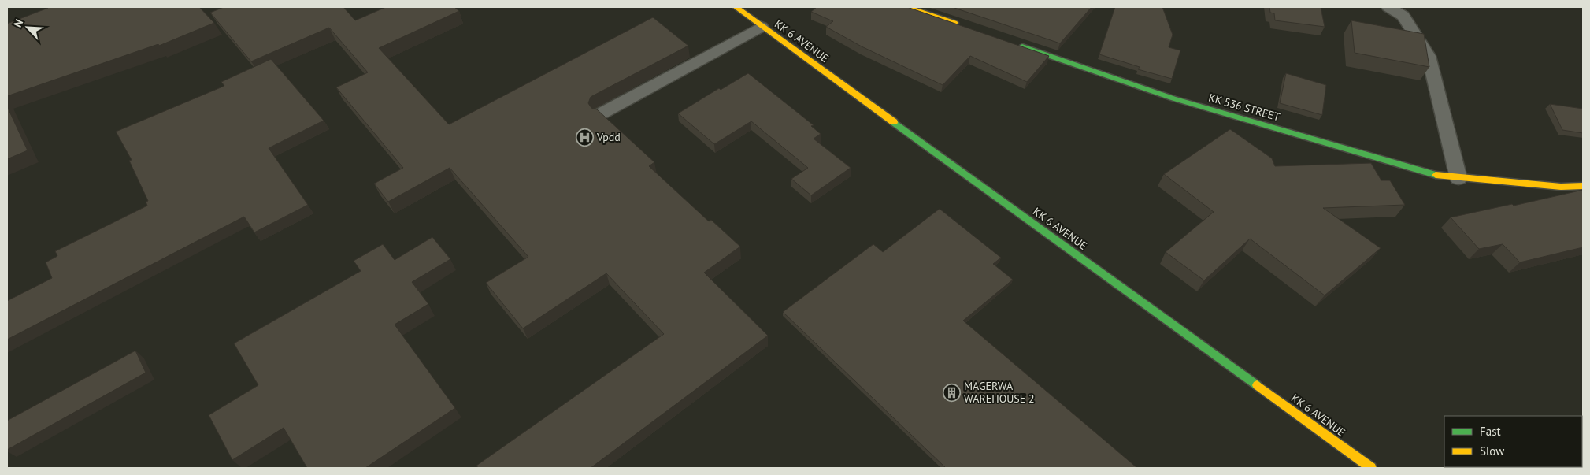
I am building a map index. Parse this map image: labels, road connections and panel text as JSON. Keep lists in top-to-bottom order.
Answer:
{
  "streets": {
    "main road": ["KK 6 AVENUE", "KK 536 STREET"]
  },
  "places": {
    "hospital": ["Vpdd"],
    "building": ["MAGERWA WAREHOUSE 2"]
  },
  "legend": ["Fast", "Slow"],
  "north": "top left"
}
